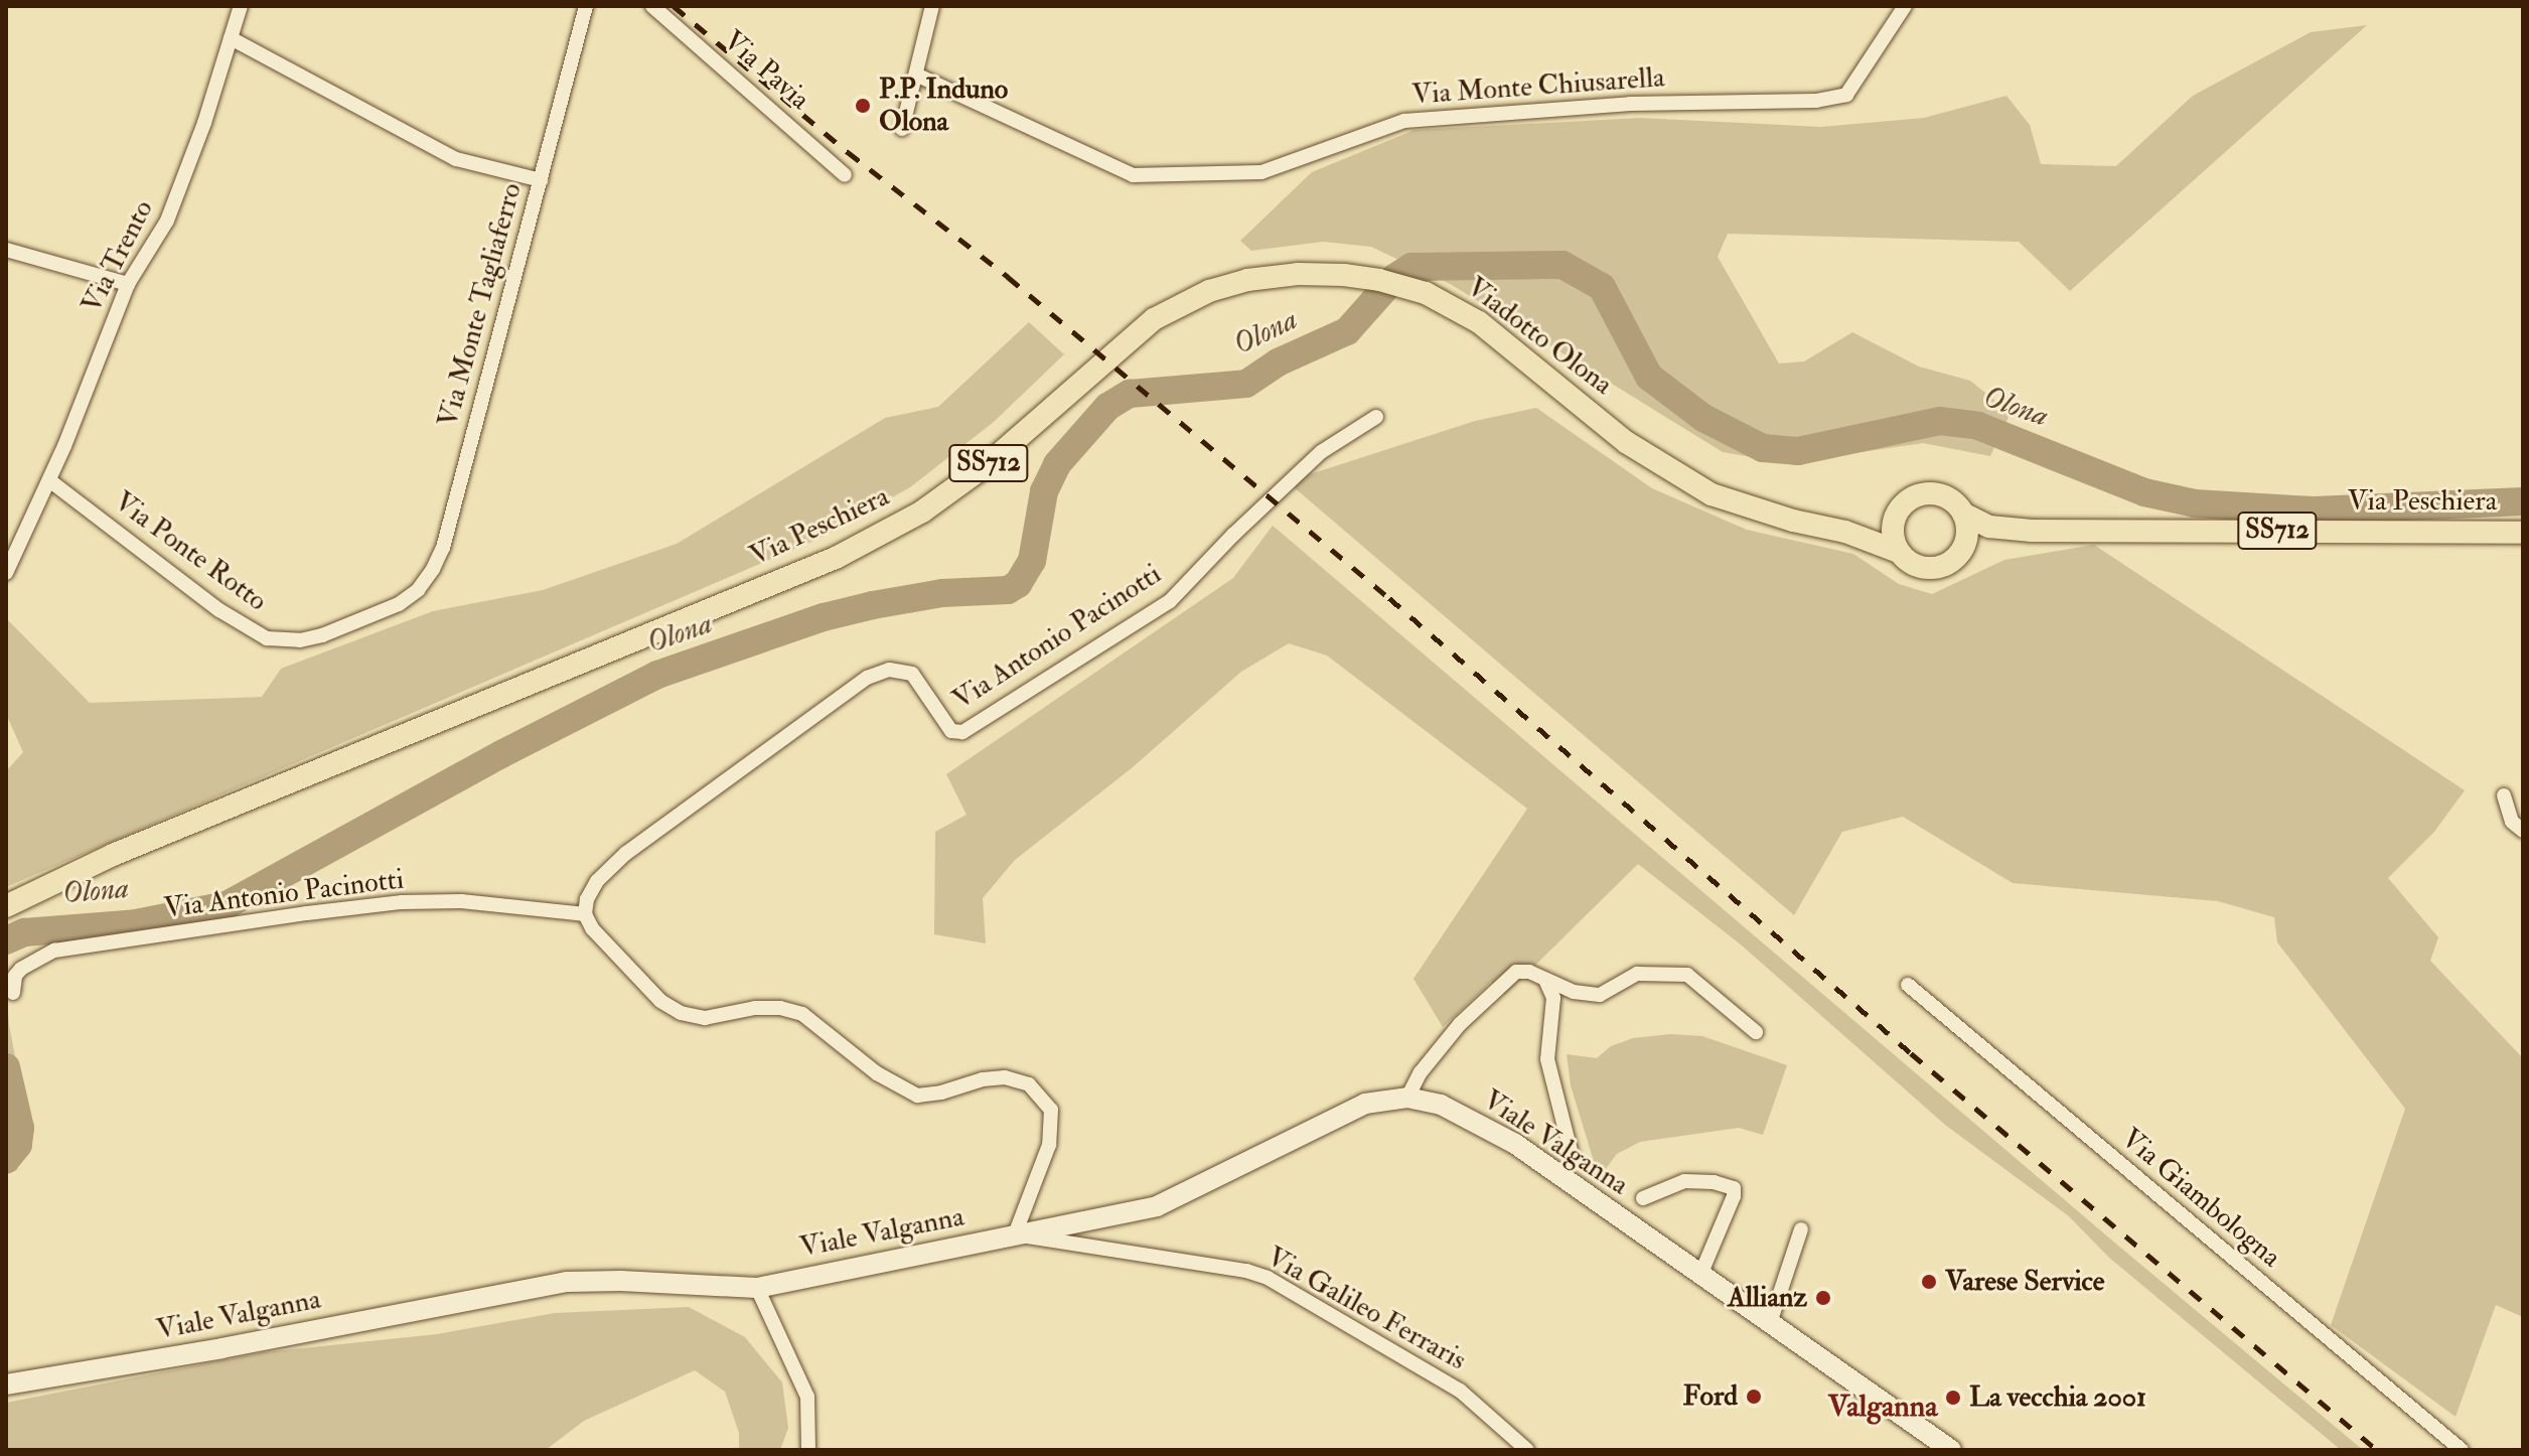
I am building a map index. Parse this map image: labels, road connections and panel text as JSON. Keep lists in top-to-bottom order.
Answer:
{
  "streets": {
    "main road": [
      "Viadotto Olona",
      "SS712",
      "Via Peschiera",
      "Viale Valganna"
    ],
    "street": [
      "Via Pavia",
      "Via Monte Chiusarella",
      "Via Trento",
      "Via Monte Tagliaferro",
      "Via Ponte Rotto",
      "Via Antonio Pacinotti",
      "Via Giambologna",
      "Via Galileo Ferraris"
    ]
  },
  "crossings": [
    ["Via Trento", "Via Ponte Rotto"],
    ["Via Monte Tagliaferro", "Via Ponte Rotto"],
    ["Viadotto Olona", "Via Peschiera"],
    ["Viale Valganna", "Via Galileo Ferraris"]
  ],
  "districts": ["Valganna"],
  "water": ["Olona"],
  "places": [
    "P.P. Induno Olona",
    "Varese Service",
    "Allianz",
    "Ford",
    "La vecchia 2001"
  ]
}
